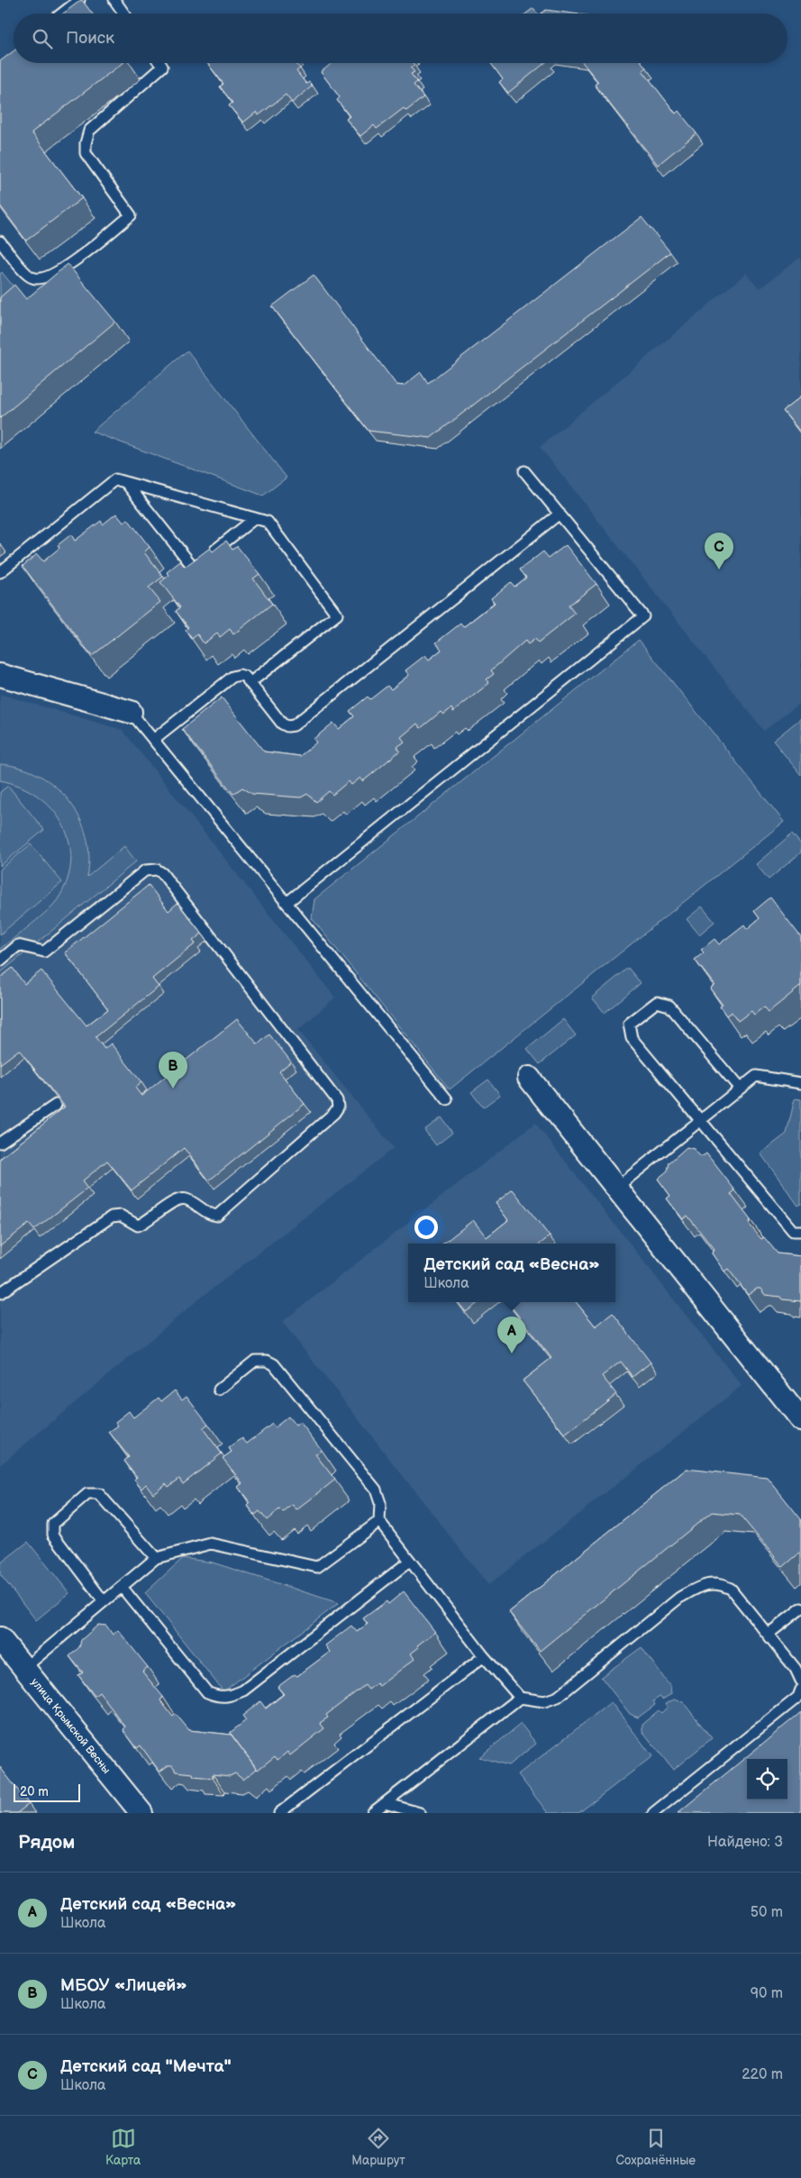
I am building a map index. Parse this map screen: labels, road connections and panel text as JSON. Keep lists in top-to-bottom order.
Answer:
{
  "streets": {
    "street": ["улица Крымской Весны"]
  },
  "scale_bar": "20 m",
  "page": {
    "search": "Поиск",
    "pins": ["C", "B", "A"],
    "popup": ["Детский сад «Весна»", "Школа"],
    "scale": "20 m",
    "heading": ["Рядом", "Найдено: 3"],
    "list": [
      {
        "mark": "A",
        "name": "Детский сад «Весна»",
        "note": "Школа",
        "value": "50 m"
      },
      {
        "mark": "B",
        "name": "МБОУ «Лицей»",
        "note": "Школа",
        "value": "90 m"
      },
      {
        "mark": "C",
        "name": "Детский сад \"Мечта\"",
        "note": "Школа",
        "value": "220 m"
      }
    ],
    "nav": ["Карта", "Маршрут", "Сохранённые"]
  }
}
